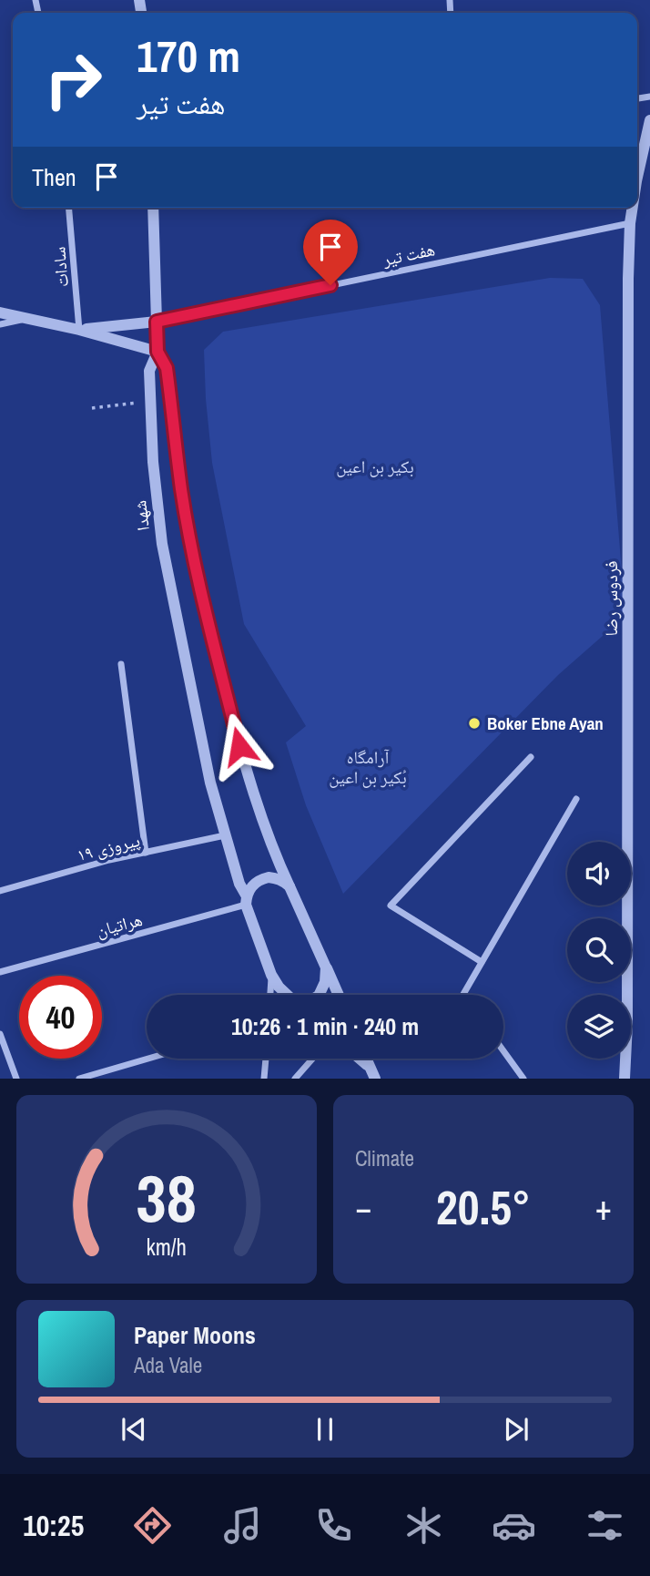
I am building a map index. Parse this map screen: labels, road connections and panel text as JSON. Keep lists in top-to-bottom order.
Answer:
{
  "streets": {
    "street": [
      "هفت تیر",
      "سادات",
      "شهدا",
      "فردوس رضا",
      "پیروزی ۱۹",
      "هراتیان"
    ]
  },
  "crossings": [
    ["هفت تیر", "شهدا"],
    ["هفت تیر", "فردوس رضا"],
    ["شهدا", "پیروزی ۱۹"],
    ["شهدا", "هراتیان"]
  ],
  "parks": ["بکیر بن اعین", "آرامگاه بُکیر بن اعین"],
  "places": ["Boker Ebne Ayan"],
  "page": {
    "turn": ["170 m", "هفت تیر"],
    "then": "Then",
    "limit": "40",
    "trip": "10:26 · 1 min · 240 m",
    "tile": "Climate",
    "heat": ["−", "20.5°", "+"],
    "song": ["Paper Moons", "Ada Vale"],
    "tabs": "10:25",
    "gauge": ["38", "km/h"]
  }
}
